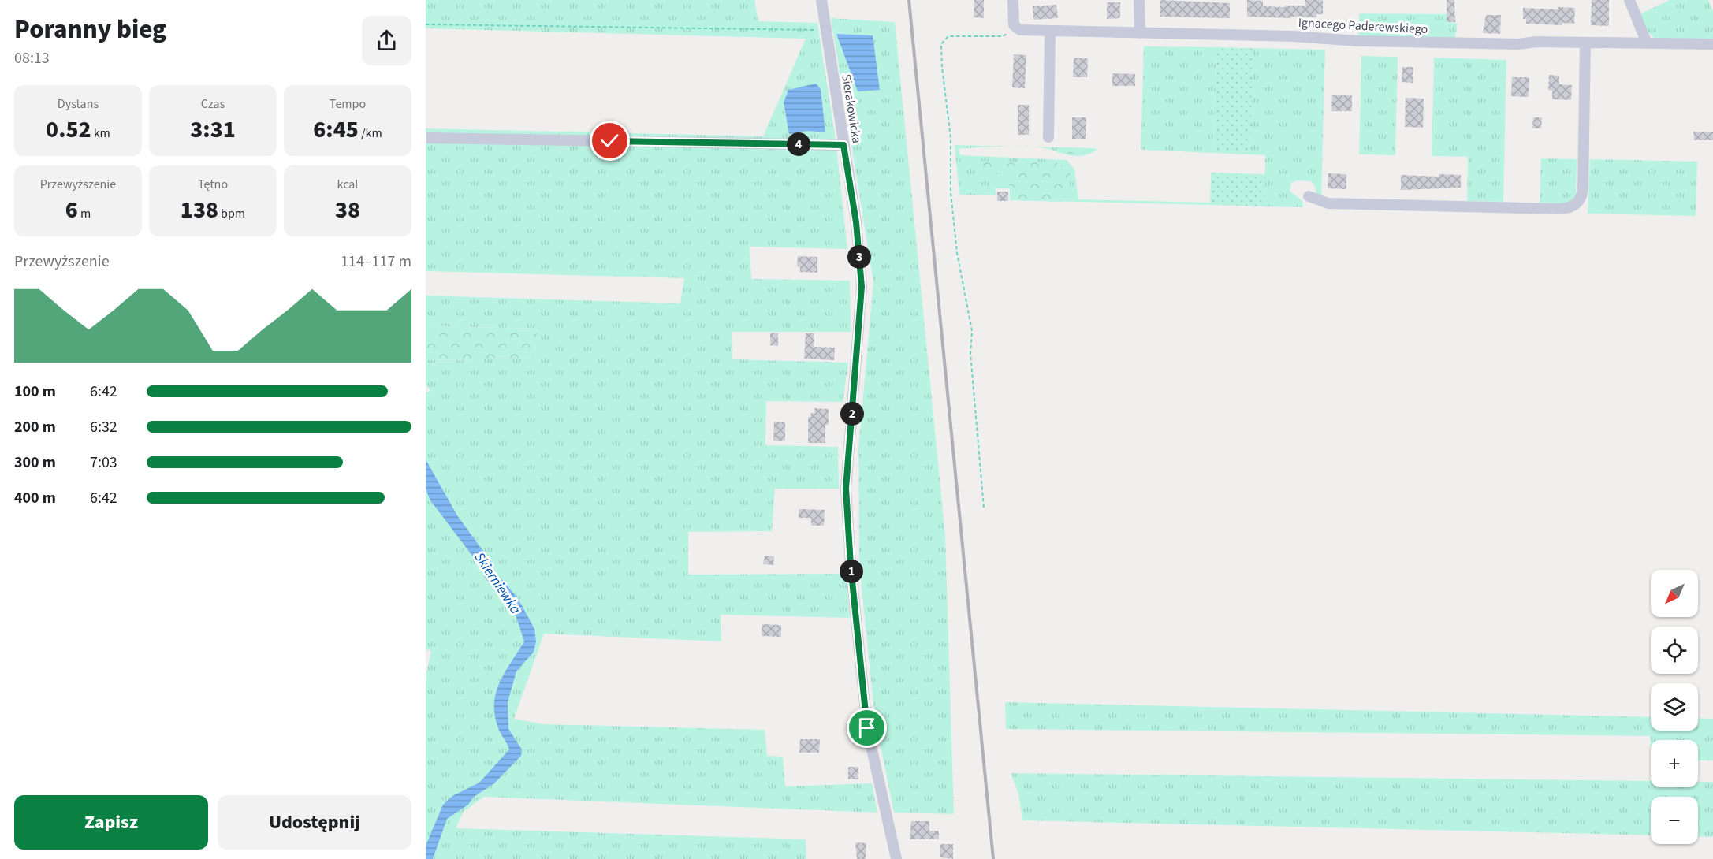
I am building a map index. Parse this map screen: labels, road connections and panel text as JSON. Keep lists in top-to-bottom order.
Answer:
{
  "streets": {
    "street": ["Ignacego Paderewskiego", "Sierakowicka"]
  },
  "water": ["Skierniewka"],
  "north": "bottom left",
  "page": {
    "heading": ["Poranny bieg", "08:13"],
    "stats": [
      ["Dystans", "0.52 km"],
      ["Czas", "3:31"],
      ["Tempo", "6:45 /km"],
      ["Przewyższenie", "6 m"],
      ["Tętno", "138 bpm"],
      ["kcal", "38"]
    ],
    "pins": [
      "4",
      "3",
      "2",
      "1"
    ],
    "chart": ["Przewyższenie", "114–117 m"],
    "list": [
      {
        "name": "100 m",
        "note": "6:42"
      },
      {
        "name": "200 m",
        "note": "6:32"
      },
      {
        "name": "300 m",
        "note": "7:03"
      },
      {
        "name": "400 m",
        "note": "6:42"
      }
    ],
    "map_buttons": ["+", "−"],
    "buttons": ["Zapisz", "Udostępnij"]
  }
}
